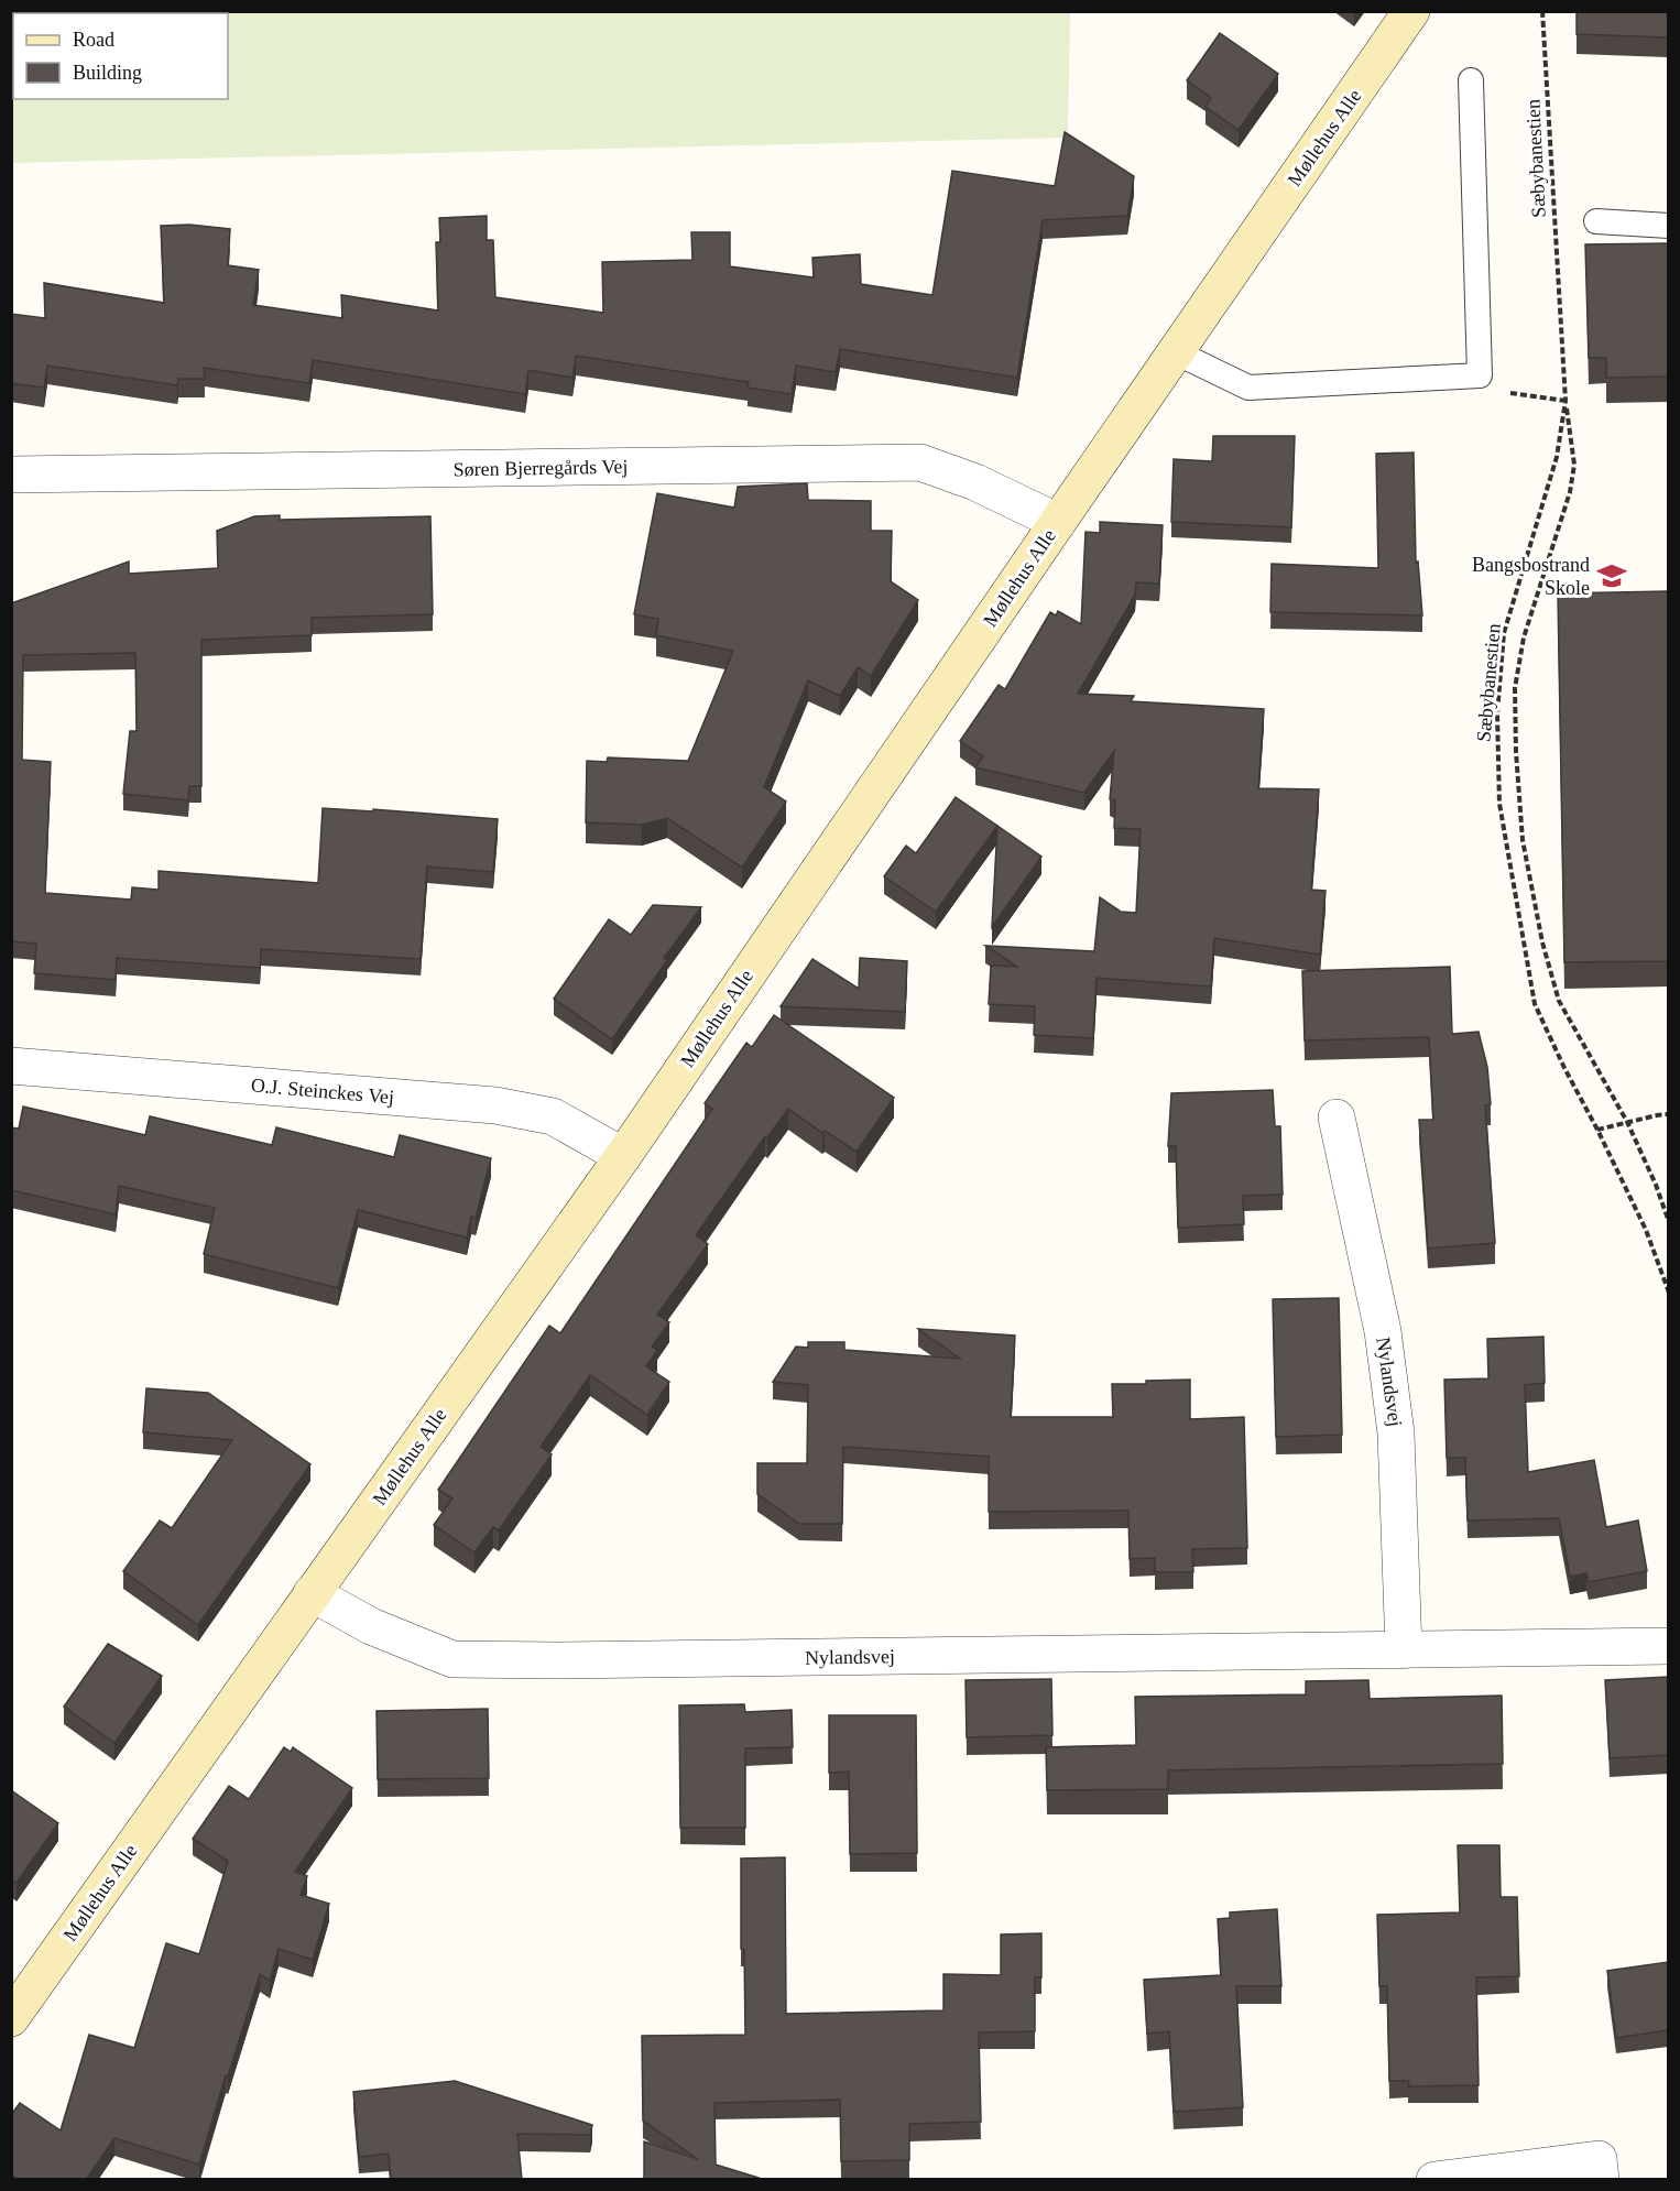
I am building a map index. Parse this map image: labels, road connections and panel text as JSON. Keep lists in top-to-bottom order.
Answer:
{
  "streets": {
    "street": [
      "Møllehus Alle",
      "Søren Bjerregårds Vej",
      "O.J. Steinckes Vej",
      "Nylandsvej"
    ],
    "path": ["Sæbybanestien"]
  },
  "crossings": [
    ["Møllehus Alle", "Søren Bjerregårds Vej"],
    ["Møllehus Alle", "O.J. Steinckes Vej"],
    ["Møllehus Alle", "Nylandsvej"]
  ],
  "places": {
    "school or university": ["Bangsbostrand Skole"]
  },
  "legend": ["Road", "Building"]
}
